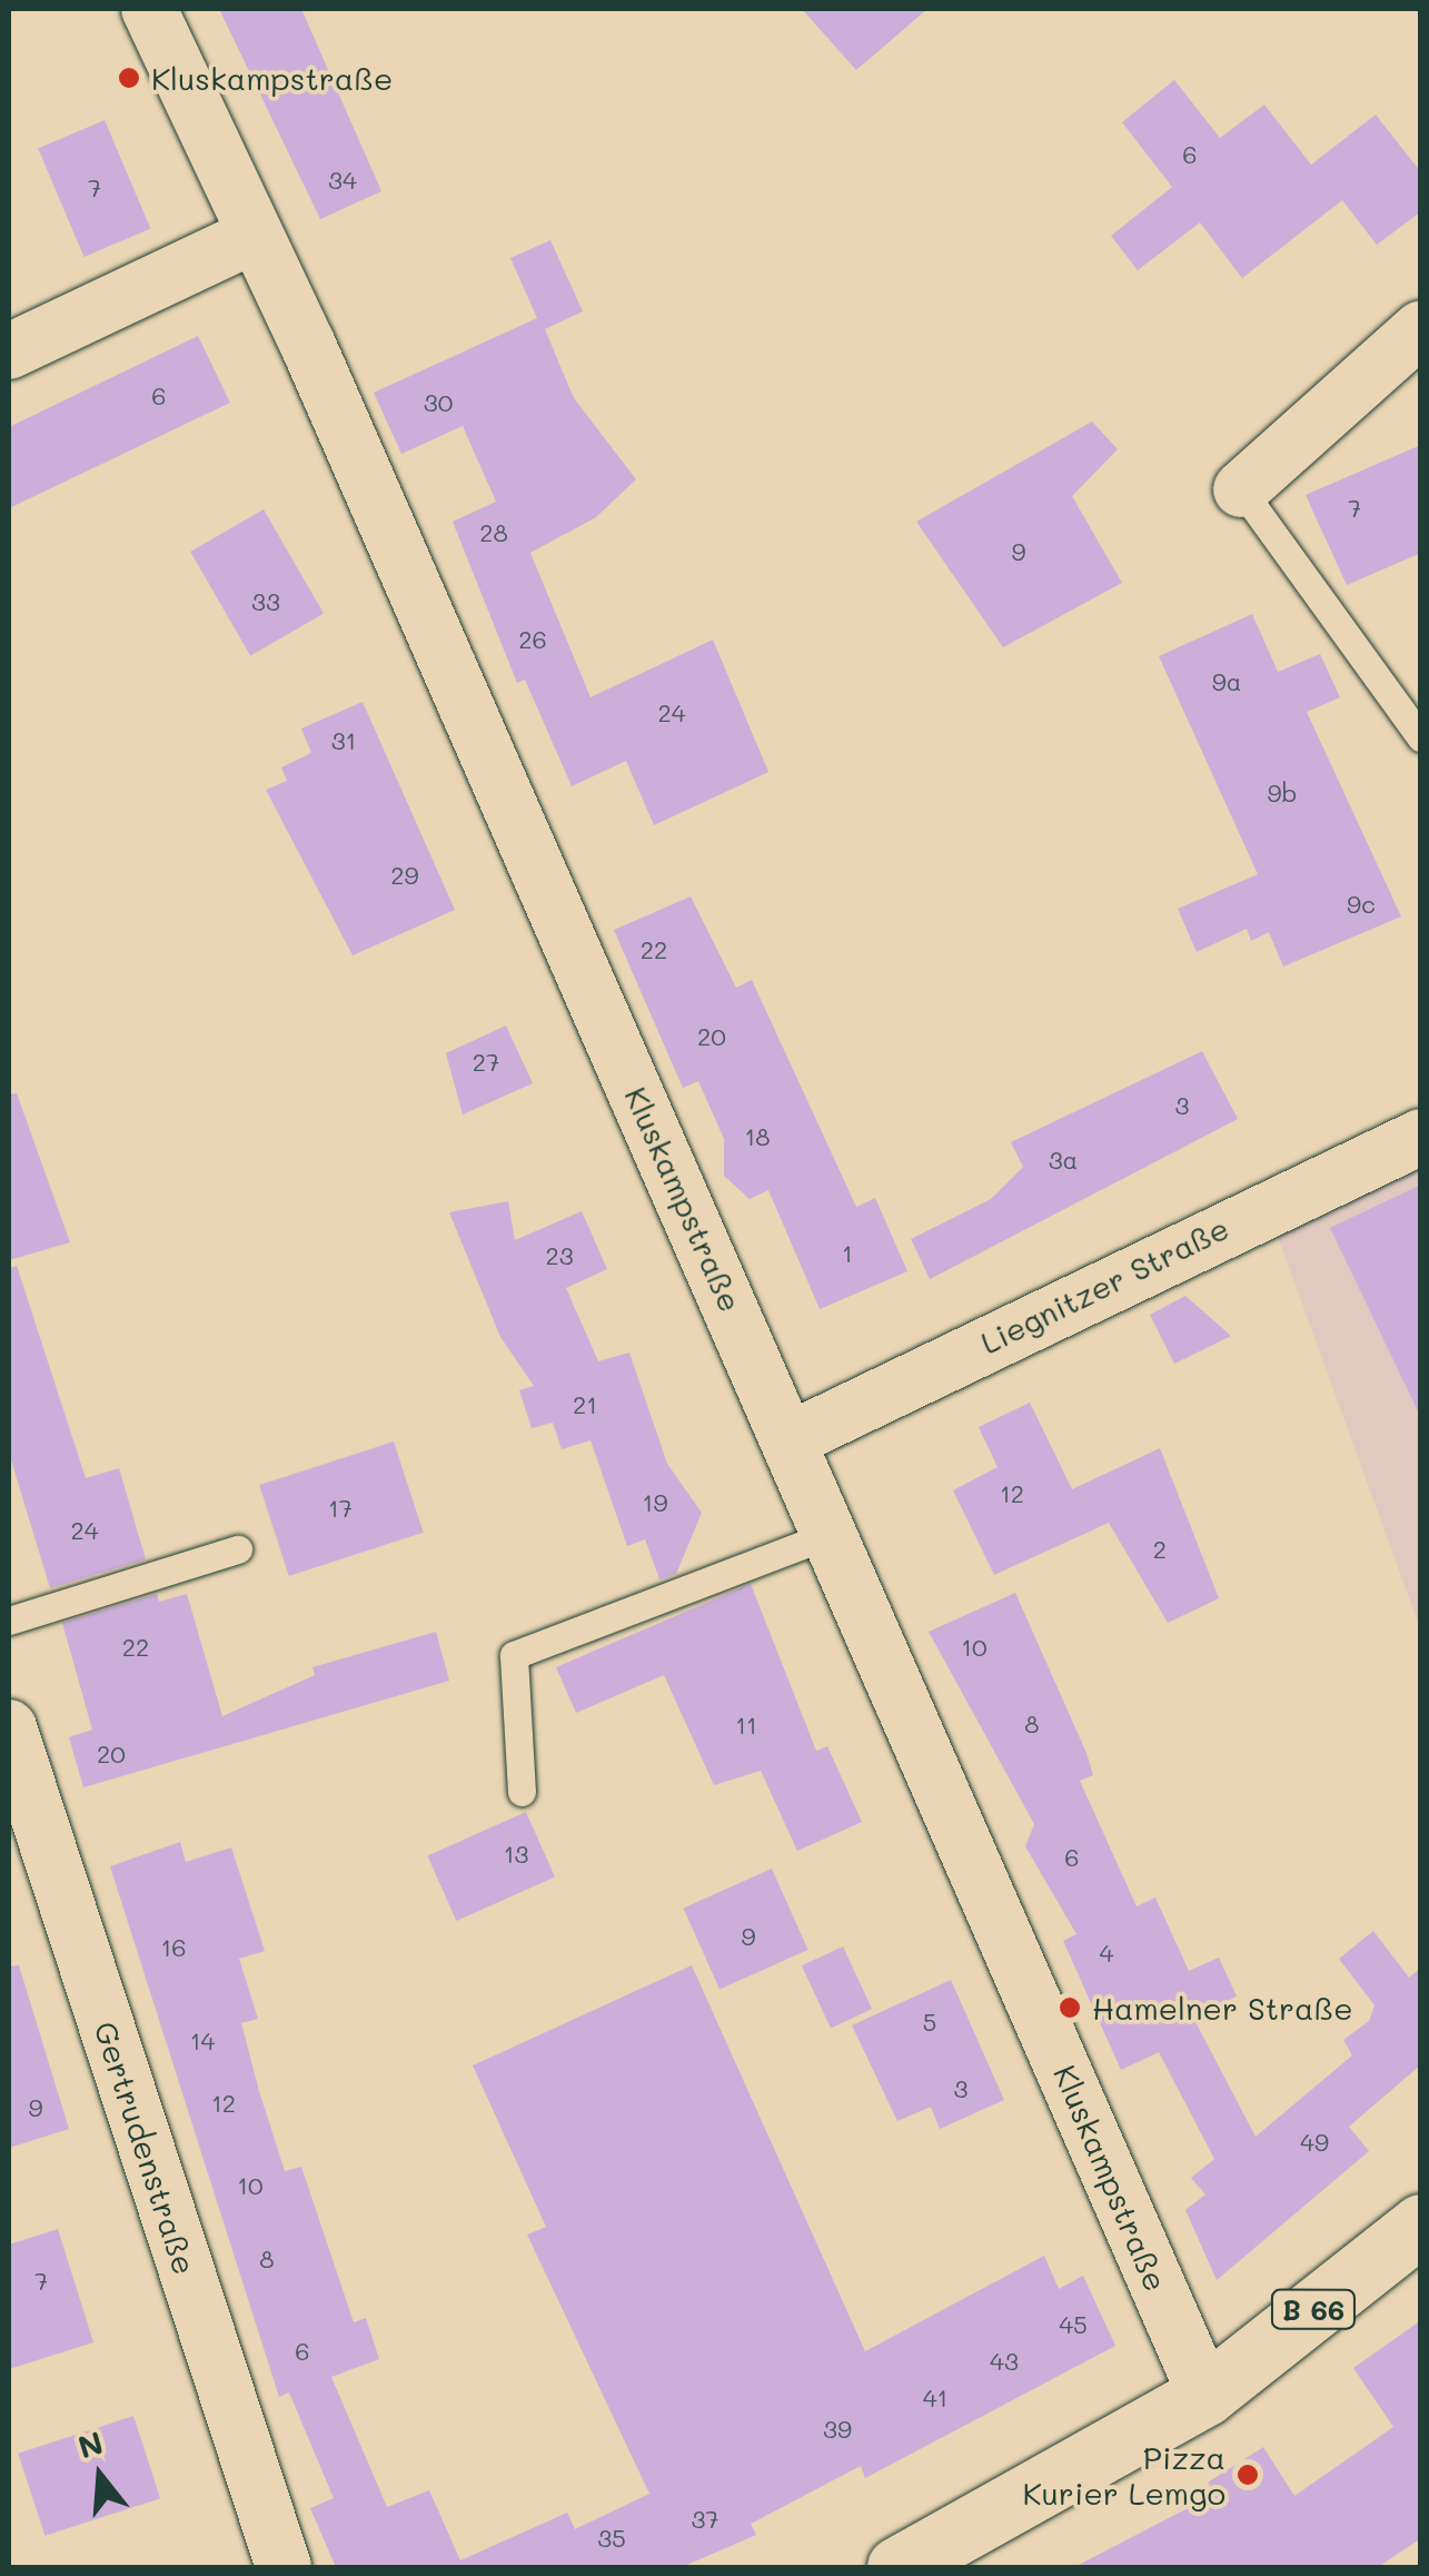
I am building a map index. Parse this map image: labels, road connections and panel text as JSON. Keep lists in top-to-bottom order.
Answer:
{
  "streets": {
    "main road": ["B 66"],
    "street": ["Kluskampstraße", "Liegnitzer Straße", "Gertrudenstraße"]
  },
  "crossings": [
    ["Kluskampstraße", "Liegnitzer Straße"],
    ["Kluskampstraße", "B 66"]
  ],
  "places": ["Kluskampstraße", "Hamelner Straße", "Pizza Kurier Lemgo"],
  "house_numbers": [
    "6",
    "34",
    "7",
    "6",
    "30",
    "7",
    "28",
    "9",
    "33",
    "26",
    "9a",
    "24",
    "31",
    "9b",
    "29",
    "9c",
    "22",
    "20",
    "27",
    "3",
    "18",
    "3a",
    "1",
    "23",
    "21",
    "12",
    "19",
    "17",
    "24",
    "2",
    "22",
    "10",
    "8",
    "11",
    "20",
    "13",
    "6",
    "9",
    "16",
    "4",
    "5",
    "14",
    "3",
    "12",
    "9",
    "49",
    "10",
    "8",
    "7",
    "45",
    "6",
    "43",
    "41",
    "39",
    "37",
    "35"
  ],
  "north": "top"
}
